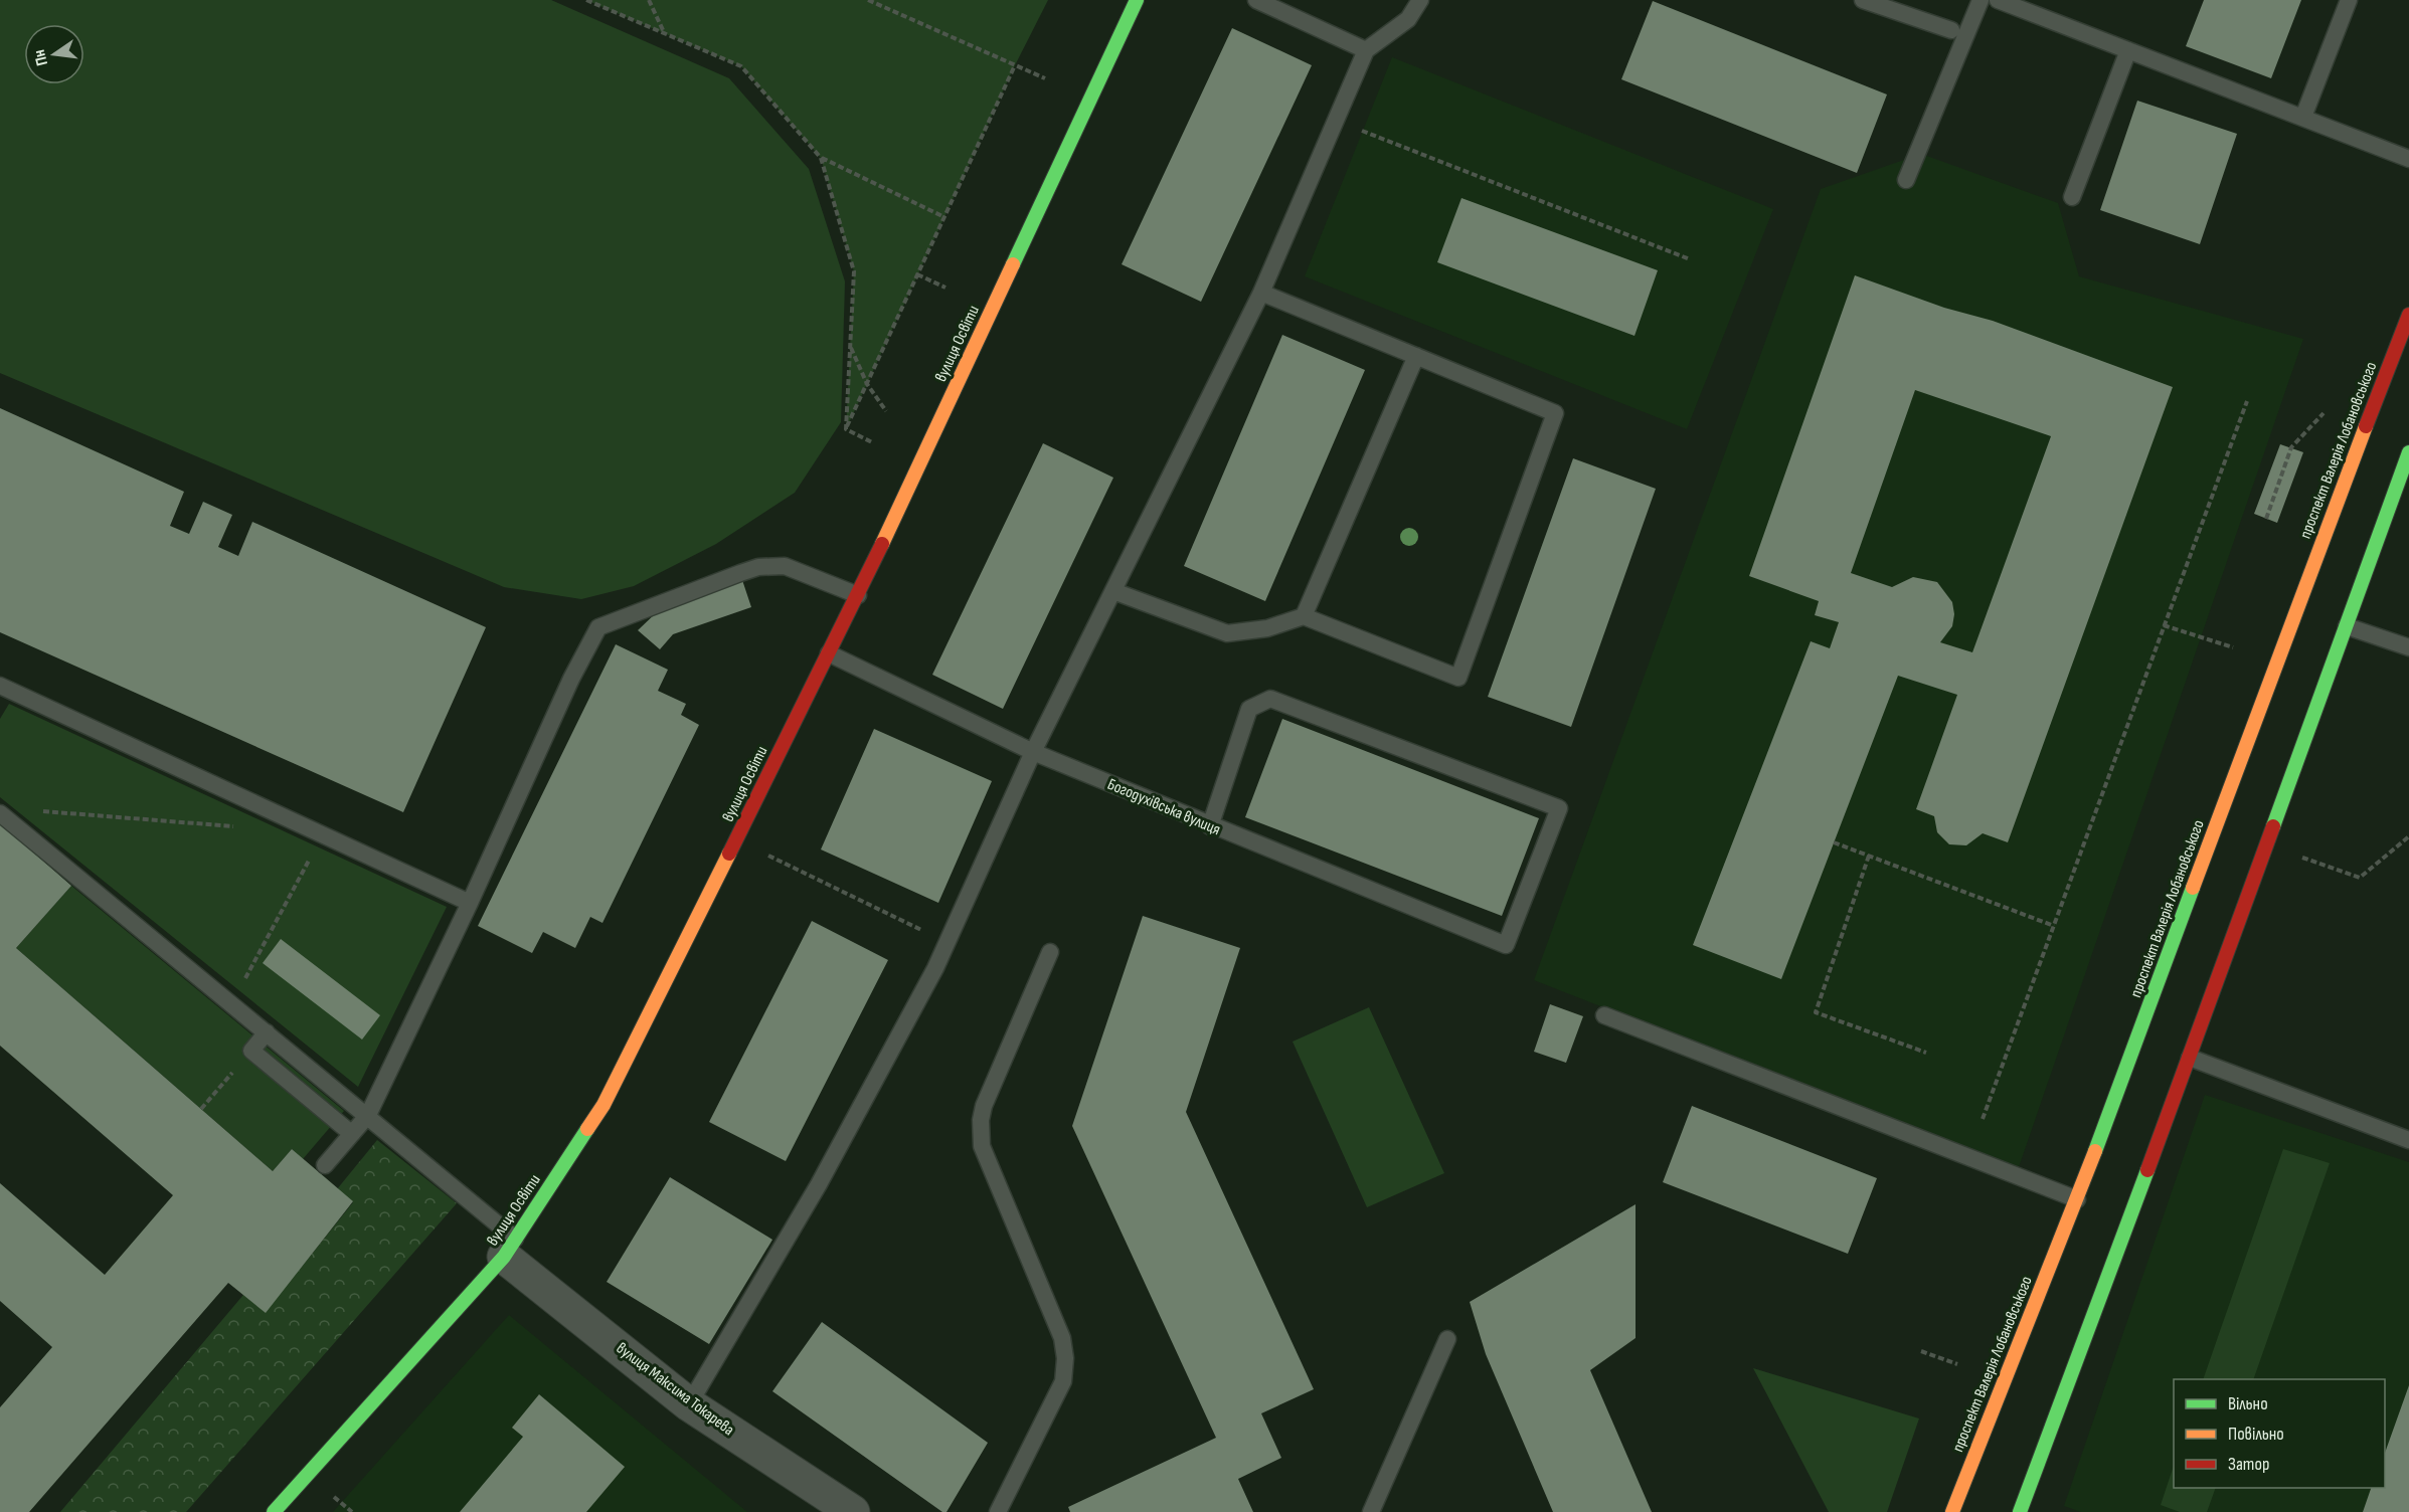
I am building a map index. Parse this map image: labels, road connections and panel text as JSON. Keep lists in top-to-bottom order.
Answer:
{
  "streets": {
    "main road": ["вулиця Освіти", "проспект Валерія Лобановського"],
    "street": ["вулиця Максима Токарева"],
    "lane": ["Богодухівська вулиця"]
  },
  "crossings": [
    ["вулиця Освіти", "Богодухівська вулиця"],
    ["вулиця Освіти", "вулиця Максима Токарева"]
  ],
  "legend": ["Вільно", "Повільно", "Затор"],
  "north": "left"
}
